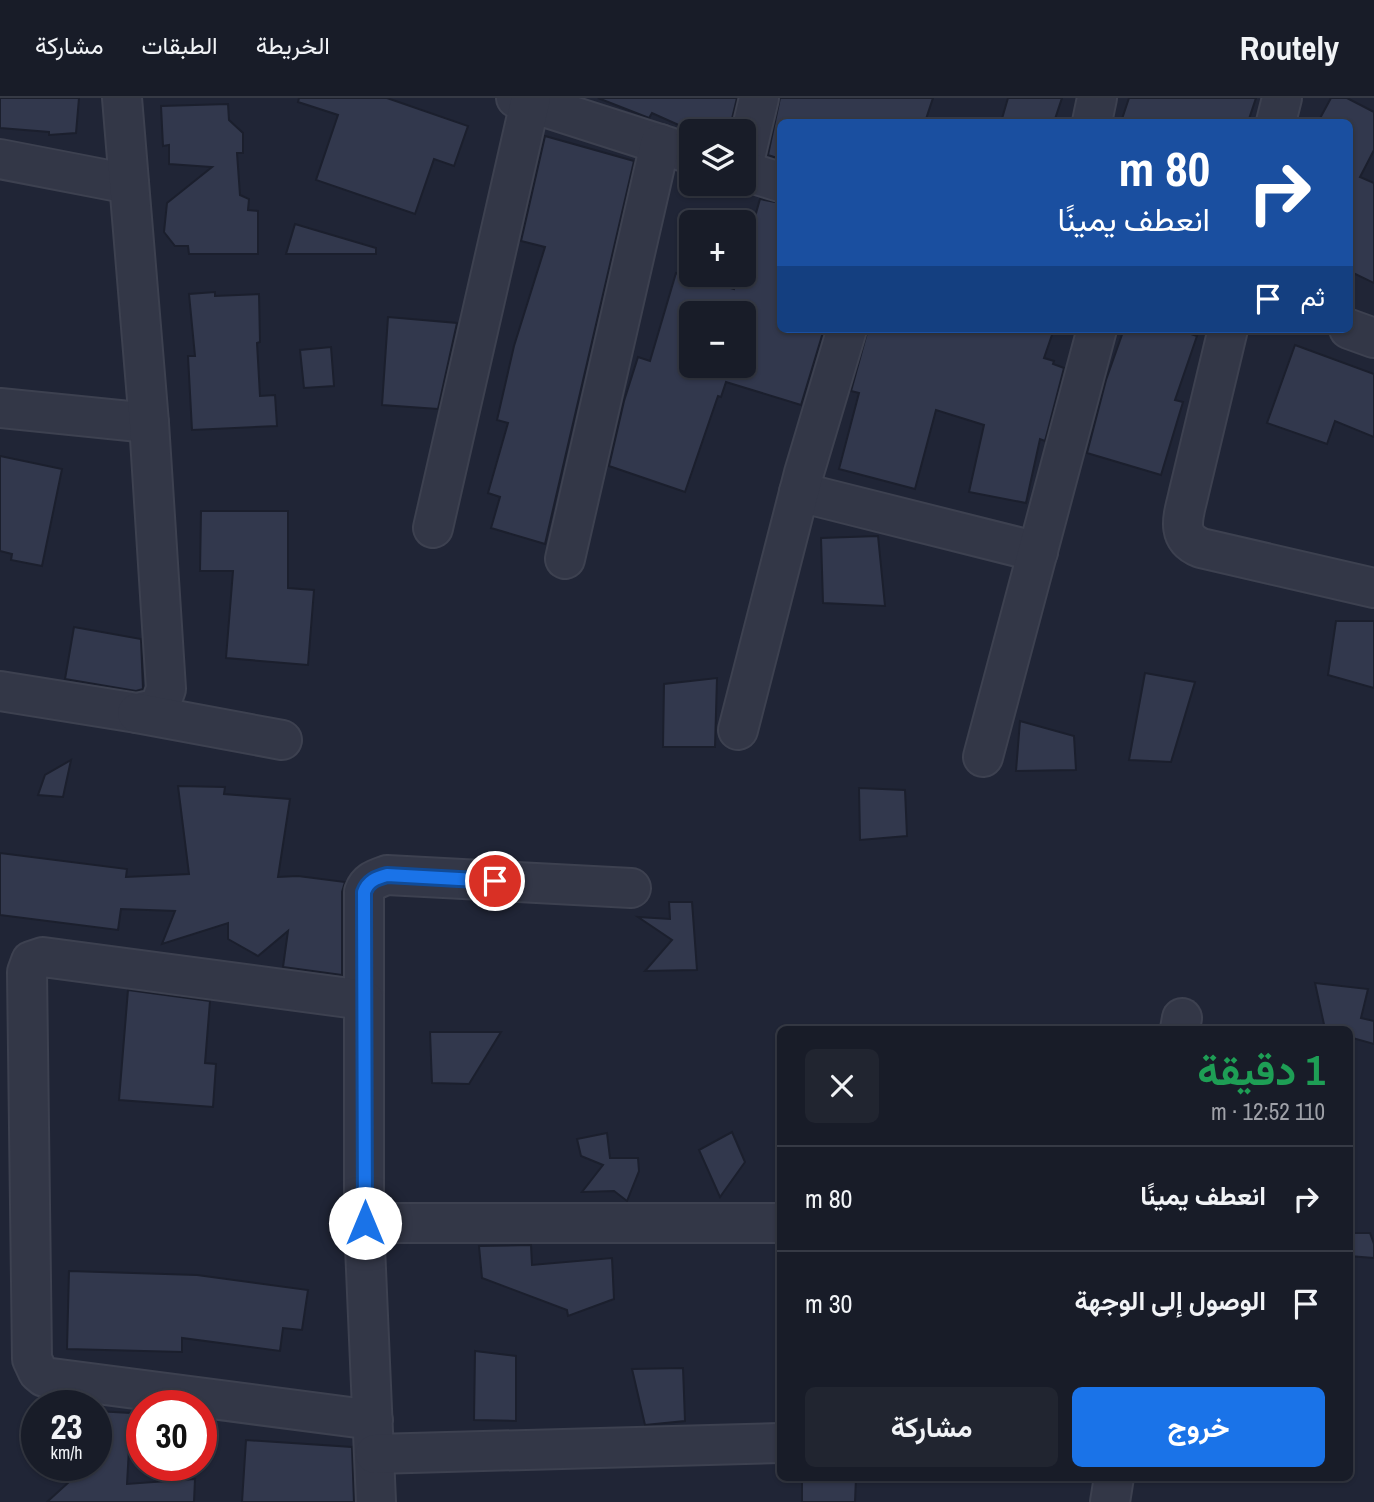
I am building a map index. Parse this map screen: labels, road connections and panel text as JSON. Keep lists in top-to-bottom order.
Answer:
{
  "page": {
    "header": "Routely",
    "nav": ["الخريطة", "الطبقات", "مشاركة"],
    "map_buttons": ["+", "−"],
    "turn": ["80 m", "انعطف يمينًا"],
    "then": "ثم",
    "heading": ["1 دقيقة", "110 m · 12:52"],
    "list": [
      {
        "name": "انعطف يمينًا",
        "value": "80 m"
      },
      {
        "name": "الوصول إلى الوجهة",
        "value": "30 m"
      }
    ],
    "buttons": ["خروج", "مشاركة"],
    "speed": "23 km/h",
    "limit": "30"
  }
}
